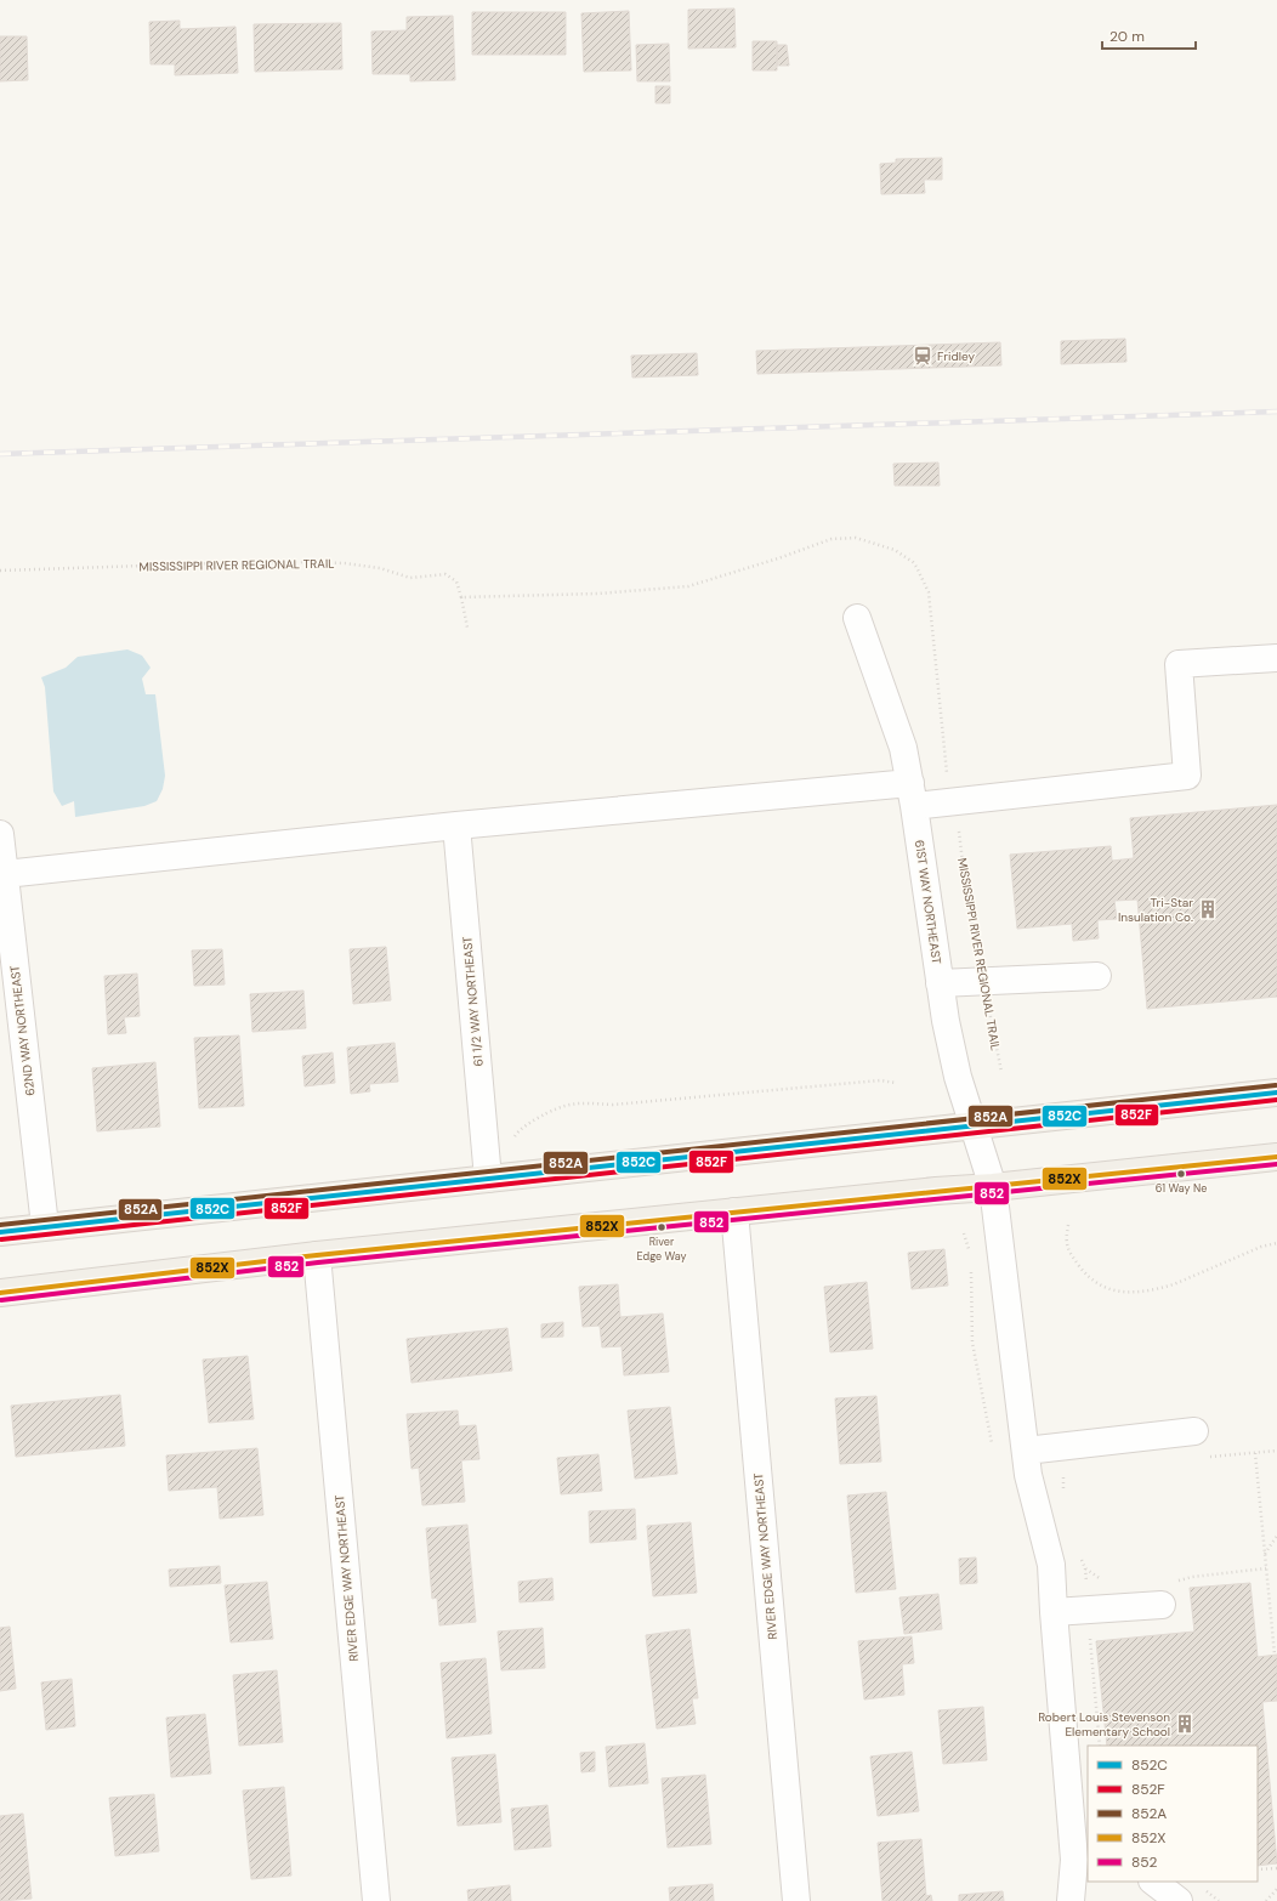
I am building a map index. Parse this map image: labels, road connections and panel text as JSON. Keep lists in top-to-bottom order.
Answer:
{
  "streets": {
    "street": [
      "61ST WAY NORTHEAST",
      "61 1/2 WAY NORTHEAST",
      "62ND WAY NORTHEAST",
      "RIVER EDGE WAY NORTHEAST"
    ],
    "path": ["MISSISSIPPI RIVER REGIONAL TRAIL"]
  },
  "places": {
    "station": ["Fridley"],
    "building": ["Tri-Star Insulation Co.", "Robert Louis Stevenson Elementary School"],
    "other": ["61 Way Ne", "River Edge Way"]
  },
  "lines": [
    "transit line 852A",
    "transit line 852C",
    "transit line 852F",
    "transit line 852X",
    "transit line 852"
  ],
  "legend": [
    "852C",
    "852F",
    "852A",
    "852X",
    "852"
  ],
  "scale_bar": "20 m"
}
